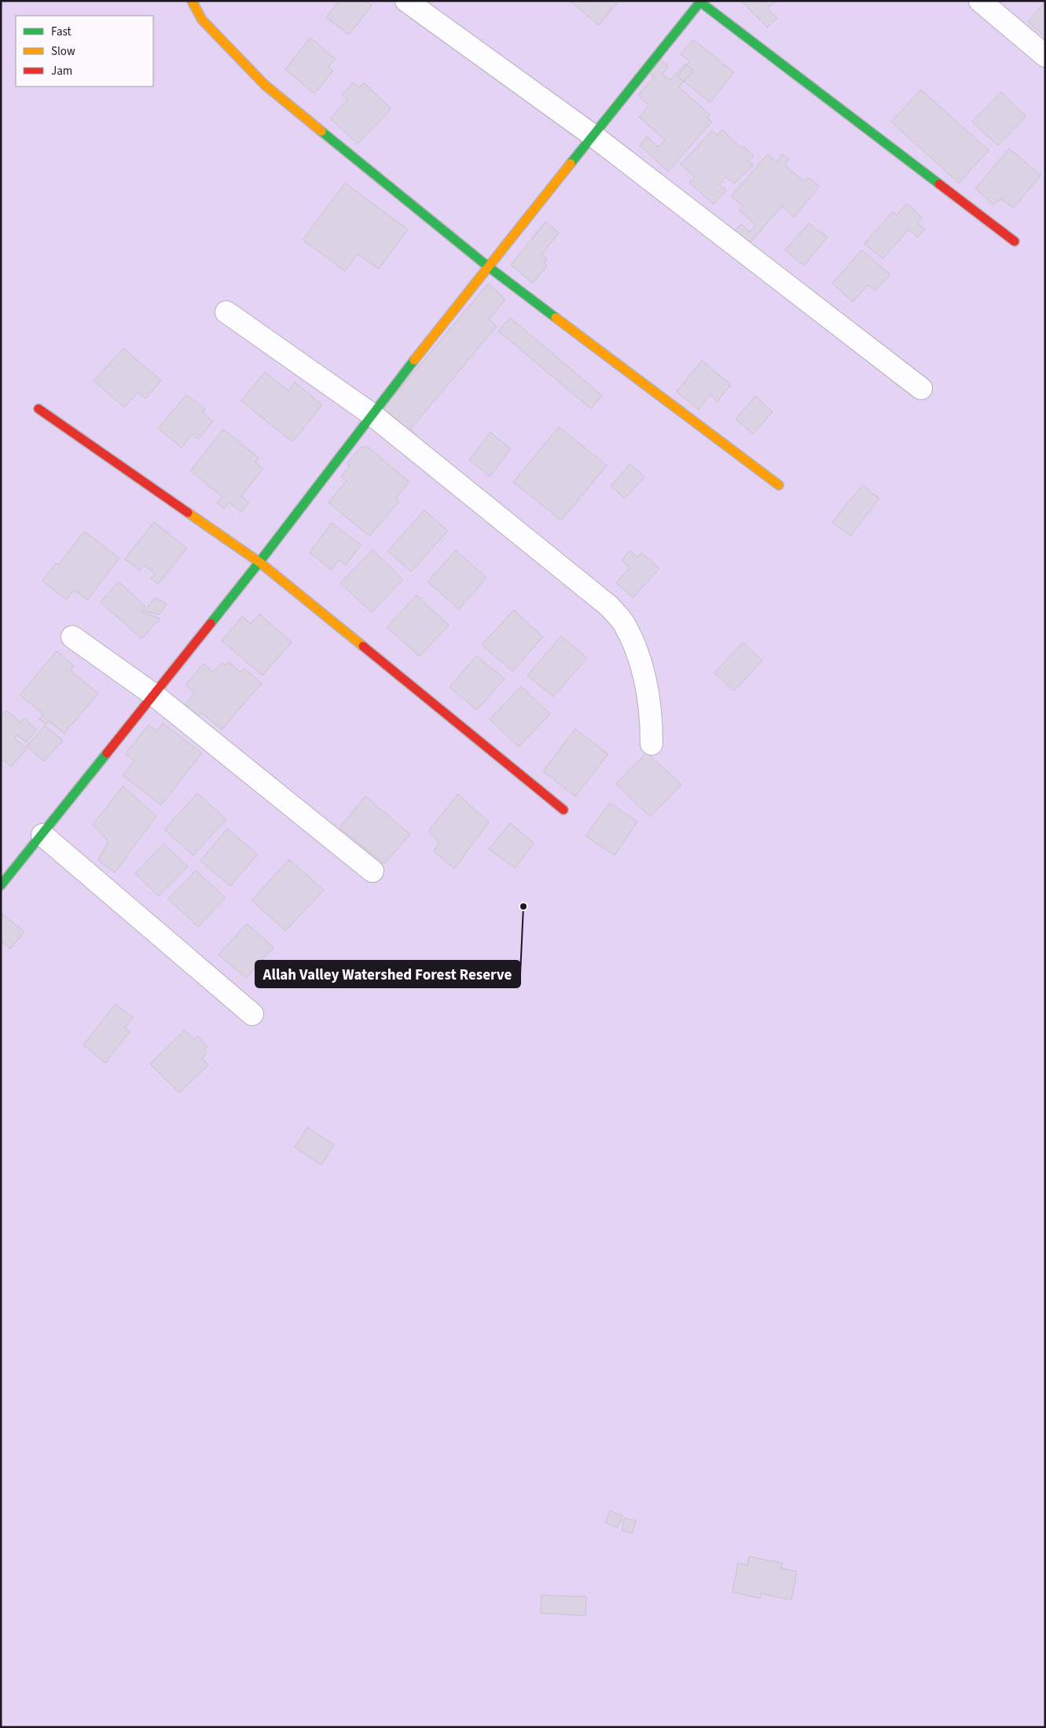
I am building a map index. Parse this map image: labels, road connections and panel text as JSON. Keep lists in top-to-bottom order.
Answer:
{
  "places": ["Allah Valley Watershed Forest Reserve"],
  "legend": ["Fast", "Slow", "Jam"]
}
